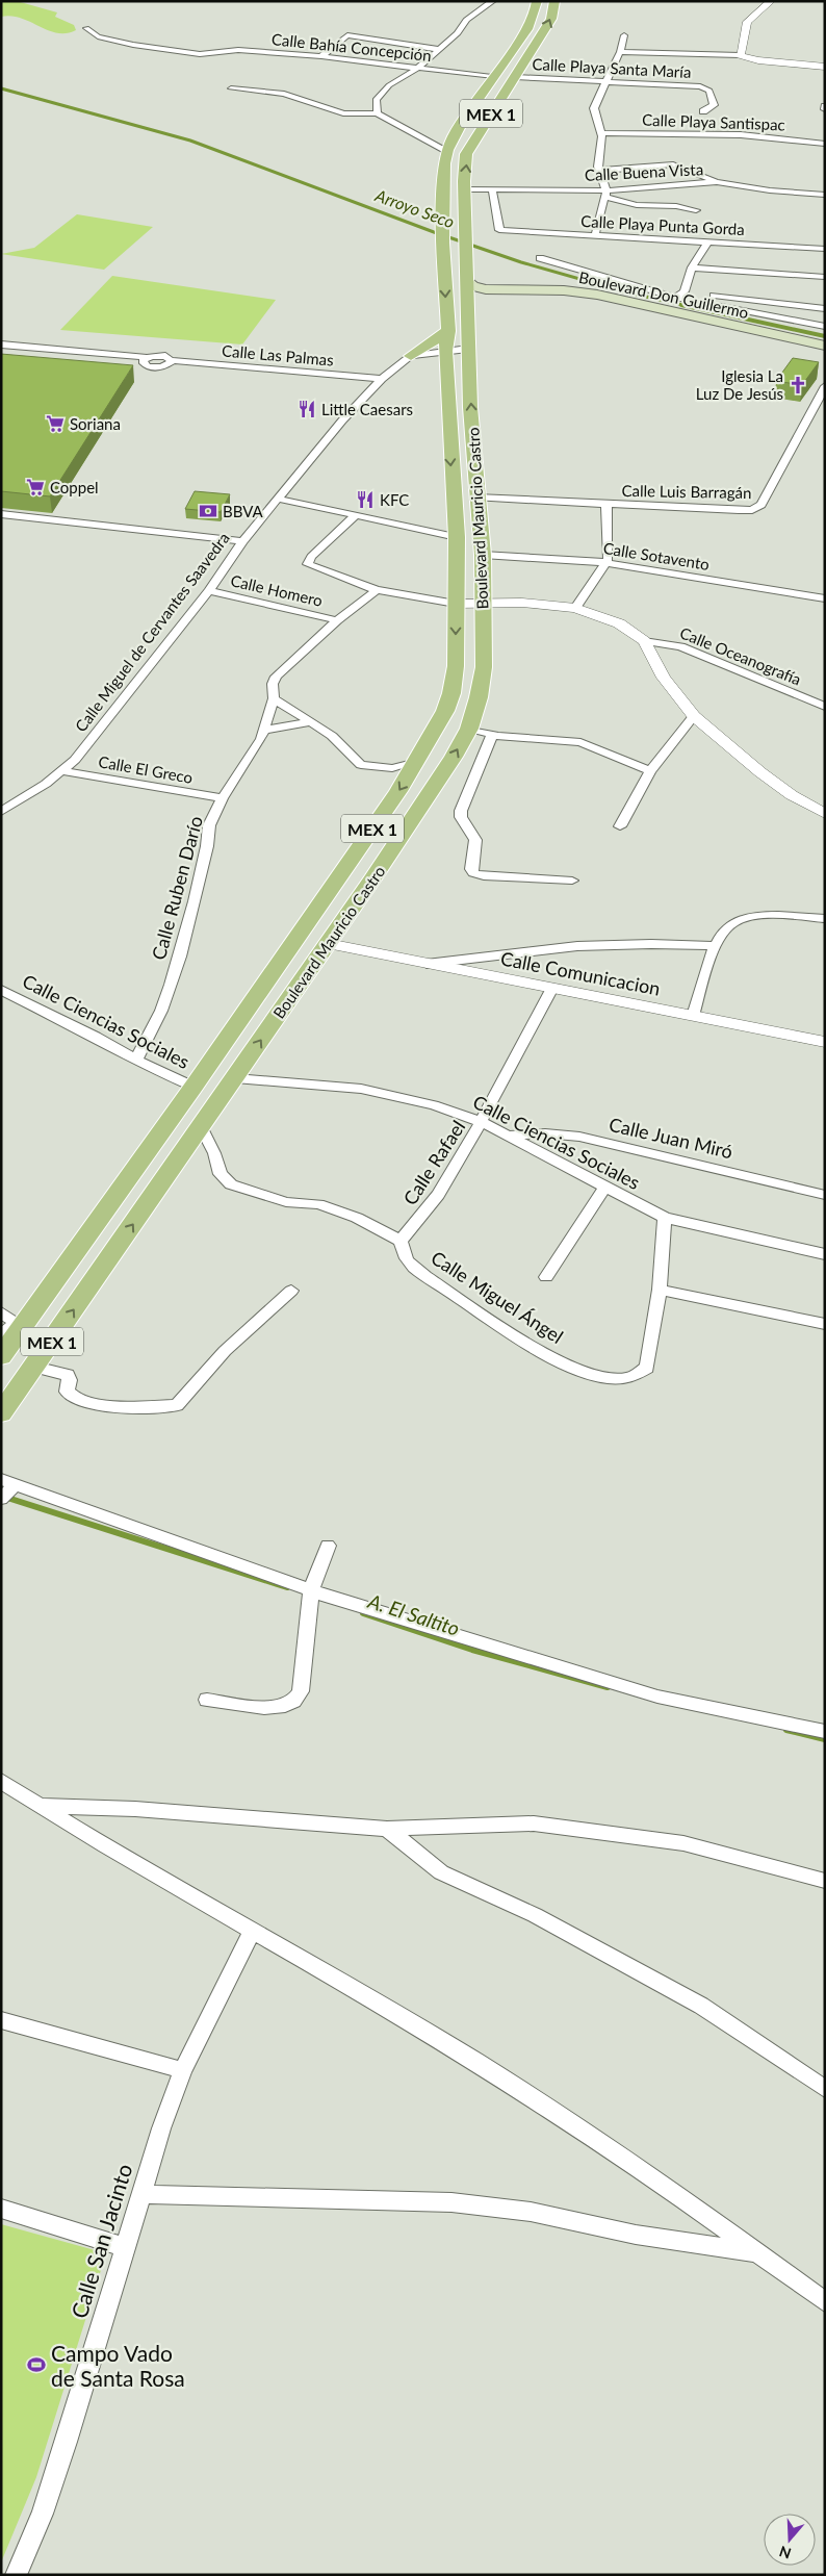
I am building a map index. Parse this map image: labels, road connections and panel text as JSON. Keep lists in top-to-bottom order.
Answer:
{
  "streets": {
    "main road": ["MEX 1", "Boulevard Don Guillermo", "Boulevard Mauricio Castro"],
    "street": [
      "Calle Bahía Concepción",
      "Calle Playa Santa María",
      "Calle Playa Santispac",
      "Calle Buena Vista",
      "Calle Playa Punta Gorda",
      "Calle Las Palmas",
      "Calle Luis Barragán",
      "Calle Sotavento",
      "Calle Homero",
      "Calle Miguel de Cervantes Saavedra",
      "Calle Oceanografía",
      "Calle El Greco",
      "Calle Ruben Darío",
      "Calle Comunicacion",
      "Calle Ciencias Sociales",
      "Calle Juan Miró",
      "Calle Rafael",
      "Calle Miguel Ángel",
      "Calle San Jacinto"
    ]
  },
  "crossings": [
    ["Calle Bahía Concepción", "Boulevard Mauricio Castro"],
    ["Calle Playa Santa María", "Boulevard Mauricio Castro"],
    ["Calle Buena Vista", "Calle Playa Punta Gorda"],
    ["Calle Buena Vista", "Boulevard Mauricio Castro"],
    ["Boulevard Don Guillermo", "Boulevard Mauricio Castro"],
    ["Calle Las Palmas", "Calle Miguel de Cervantes Saavedra"],
    ["Calle Luis Barragán", "Boulevard Mauricio Castro"],
    ["Boulevard Mauricio Castro", "Calle Sotavento"],
    ["Boulevard Mauricio Castro", "Calle Homero"],
    ["Boulevard Mauricio Castro", "Calle Ruben Darío"],
    ["Boulevard Mauricio Castro", "Calle Comunicacion"],
    ["Boulevard Mauricio Castro", "Calle Ciencias Sociales"],
    ["Calle Homero", "Calle Miguel de Cervantes Saavedra"],
    ["Calle Homero", "Calle Ruben Darío"],
    ["Calle Miguel de Cervantes Saavedra", "Calle El Greco"],
    ["Calle El Greco", "Calle Ruben Darío"],
    ["Calle Ruben Darío", "Calle Ciencias Sociales"],
    ["Calle Comunicacion", "Calle Rafael"],
    ["Calle Ciencias Sociales", "Calle Juan Miró"],
    ["Calle Ciencias Sociales", "Calle Rafael"],
    ["Calle Ciencias Sociales", "Calle Miguel Ángel"],
    ["Calle Rafael", "Calle Miguel Ángel"]
  ],
  "water": ["Arroyo Seco", "A. El Saltito"],
  "places": {
    "church": ["Iglesia La Luz De Jesús"],
    "restaurant": ["Little Caesars", "KFC"],
    "supermarket": ["Soriana", "Coppel"],
    "bank": ["BBVA"],
    "sports": ["Campo Vado de Santa Rosa"]
  },
  "north": "bottom"
}
